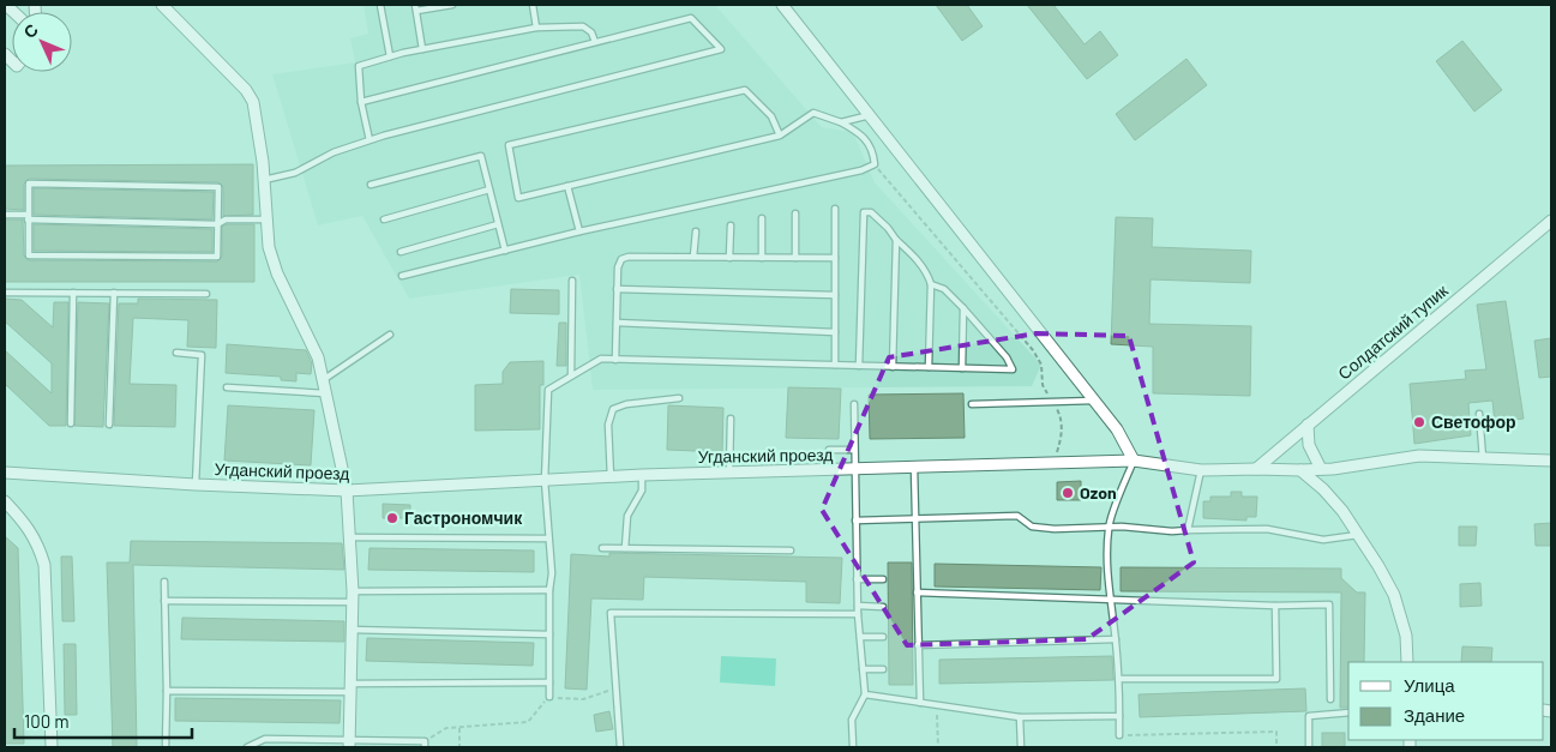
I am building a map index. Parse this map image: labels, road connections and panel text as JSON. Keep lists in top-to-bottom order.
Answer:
{
  "streets": {
    "street": ["Солдатский тупик", "Угданский проезд"]
  },
  "crossings": [
    ["Солдатский тупик", "Угданский проезд"]
  ],
  "places": ["Светофор", "Ozon", "Гастрономчик"],
  "legend": ["Улица", "Здание"],
  "scale_bar": "100 m",
  "north": "top left"
}
